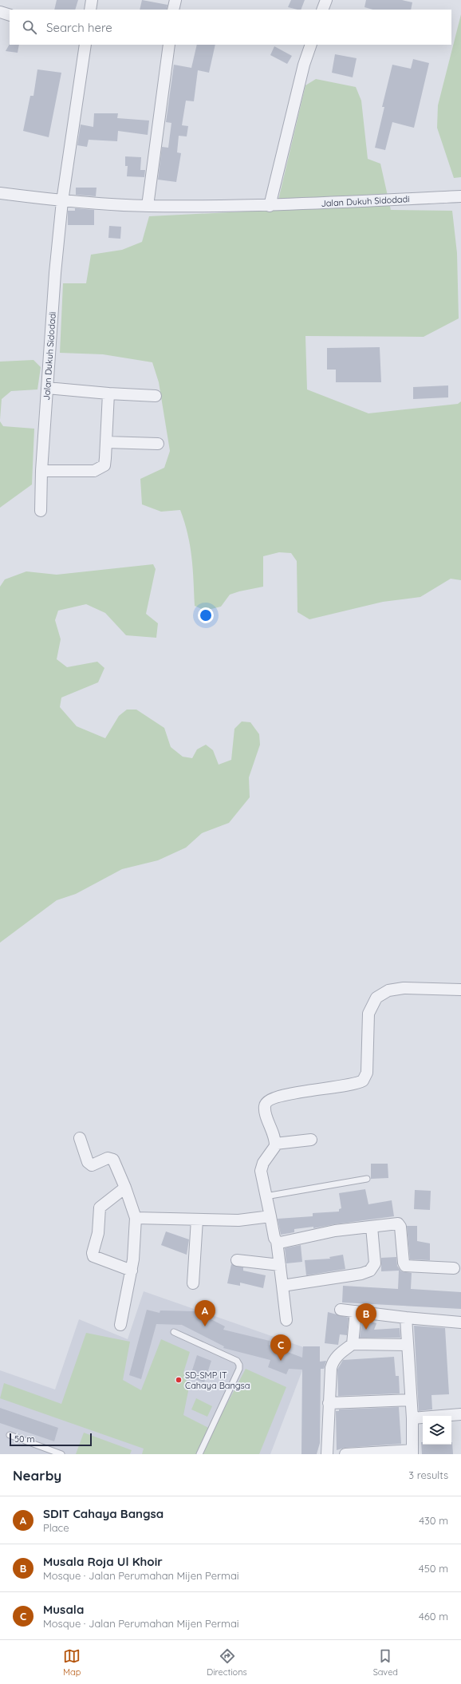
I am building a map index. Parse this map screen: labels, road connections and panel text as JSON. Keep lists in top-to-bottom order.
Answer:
{
  "streets": {
    "street": ["Jalan Dukuh Sidodadi"]
  },
  "places": ["SD-SMP IT Cahaya Bangsa"],
  "scale_bar": "50 m",
  "page": {
    "search": "Search here",
    "pins": ["A", "B", "C"],
    "scale": "50 m",
    "heading": ["Nearby", "3 results"],
    "list": [
      {
        "mark": "A",
        "name": "SDIT Cahaya Bangsa",
        "note": "Place",
        "value": "430 m"
      },
      {
        "mark": "B",
        "name": "Musala Roja Ul Khoir",
        "note": "Mosque · Jalan Perumahan Mijen Permai",
        "value": "450 m"
      },
      {
        "mark": "C",
        "name": "Musala",
        "note": "Mosque · Jalan Perumahan Mijen Permai",
        "value": "460 m"
      }
    ],
    "nav": ["Map", "Directions", "Saved"]
  }
}
